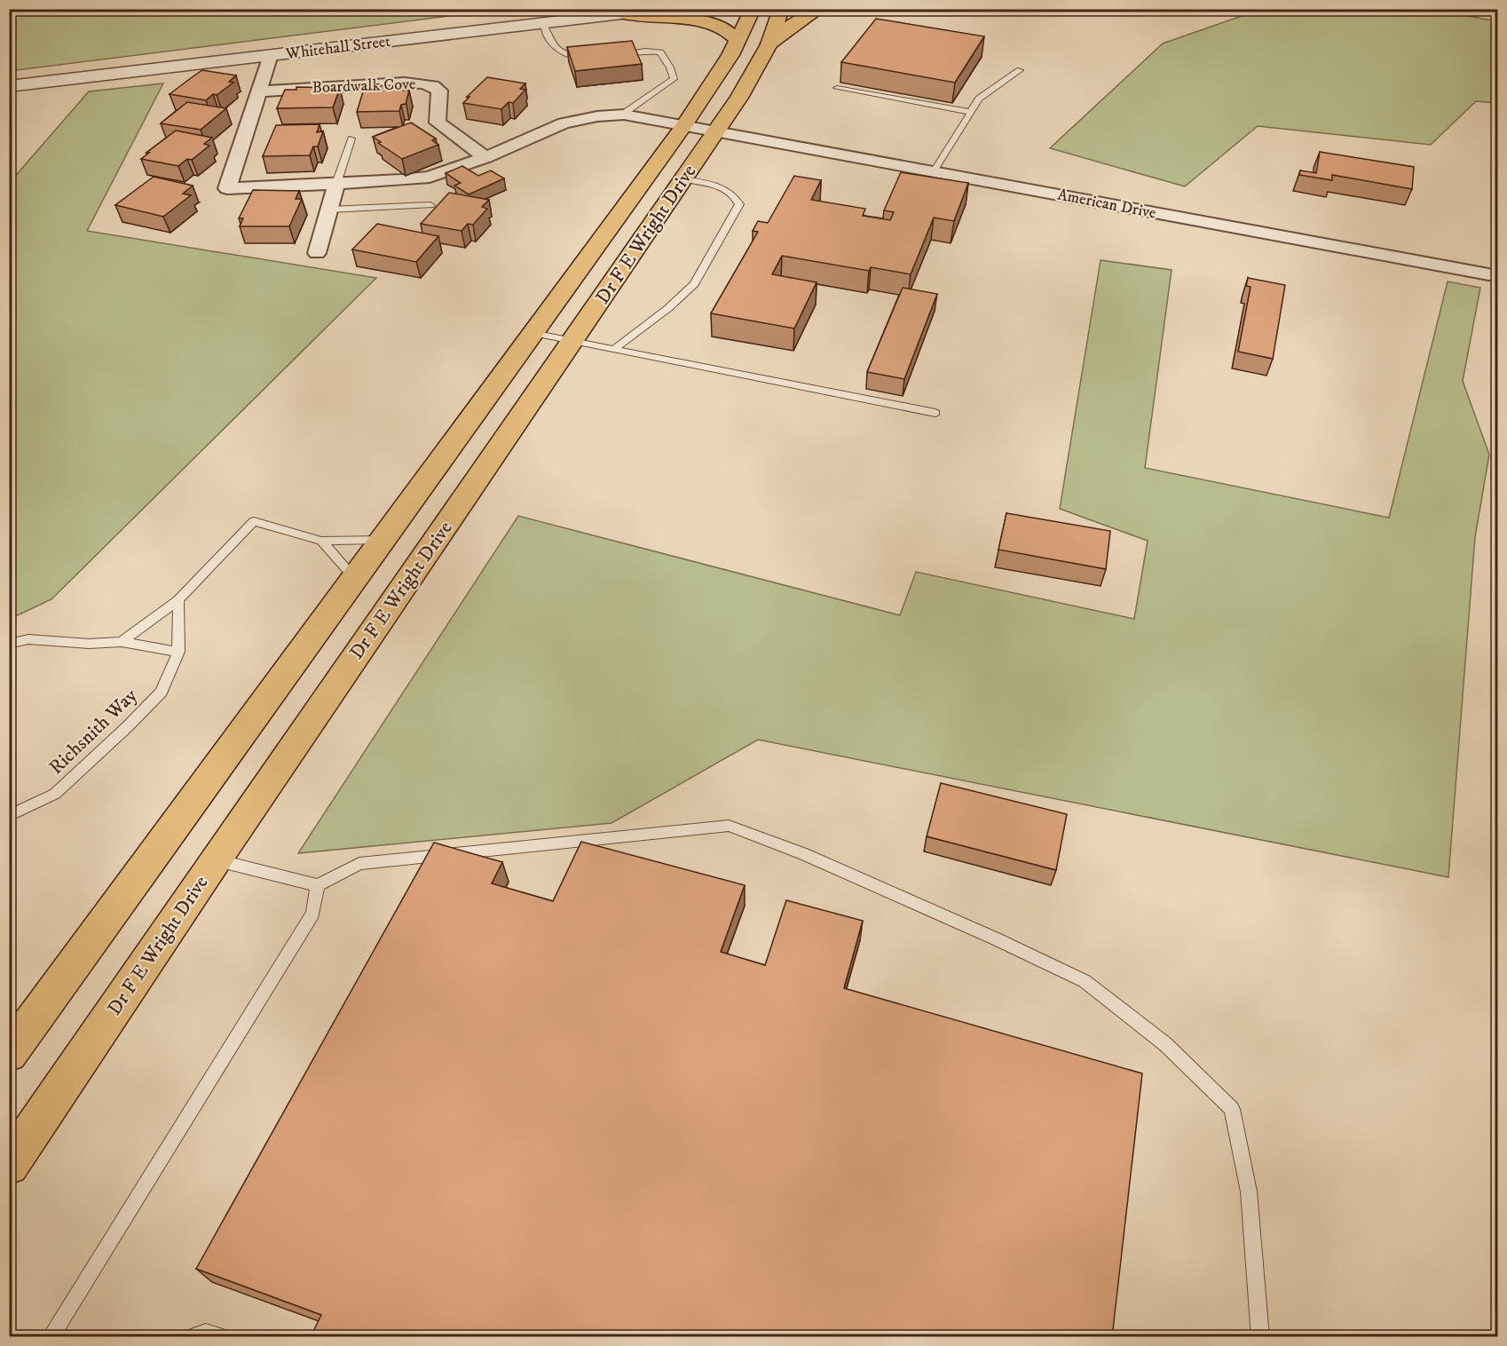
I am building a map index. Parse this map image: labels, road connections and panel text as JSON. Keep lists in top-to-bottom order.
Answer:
{
  "streets": {
    "main road": ["Dr F E Wright Drive"],
    "street": ["Whitehall Street", "Boardwalk Cove", "American Drive"],
    "lane": ["Richsnith Way"]
  },
  "crossings": [
    ["American Drive", "Dr F E Wright Drive"]
  ]
}
